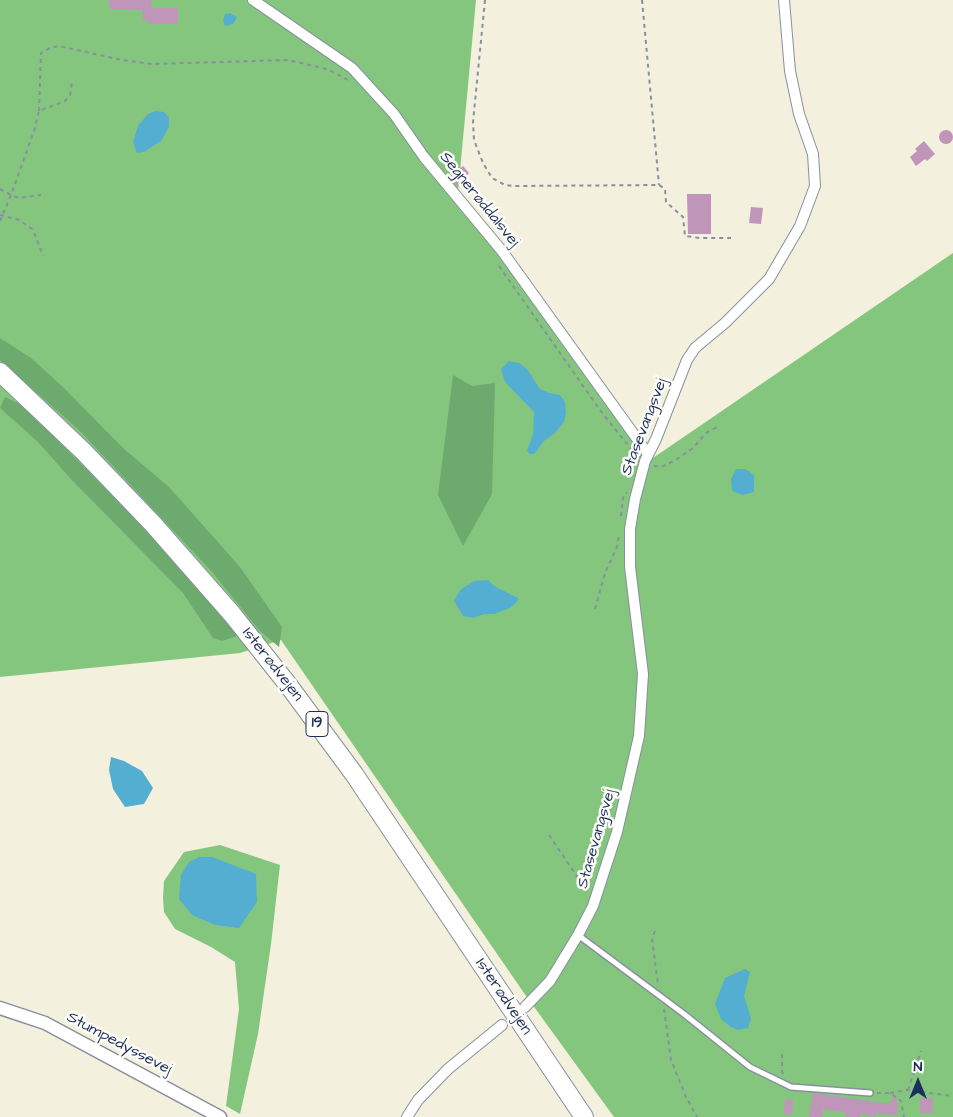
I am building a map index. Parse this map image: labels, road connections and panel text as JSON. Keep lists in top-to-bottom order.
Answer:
{
  "streets": {
    "highway": ["Isterødvejen", "19"],
    "street": ["Segnerøddalsvej", "Stasevangsvej", "Stumpedyssevej"]
  },
  "crossings": [
    ["Segnerøddalsvej", "Stasevangsvej"]
  ],
  "north": "top"
}
